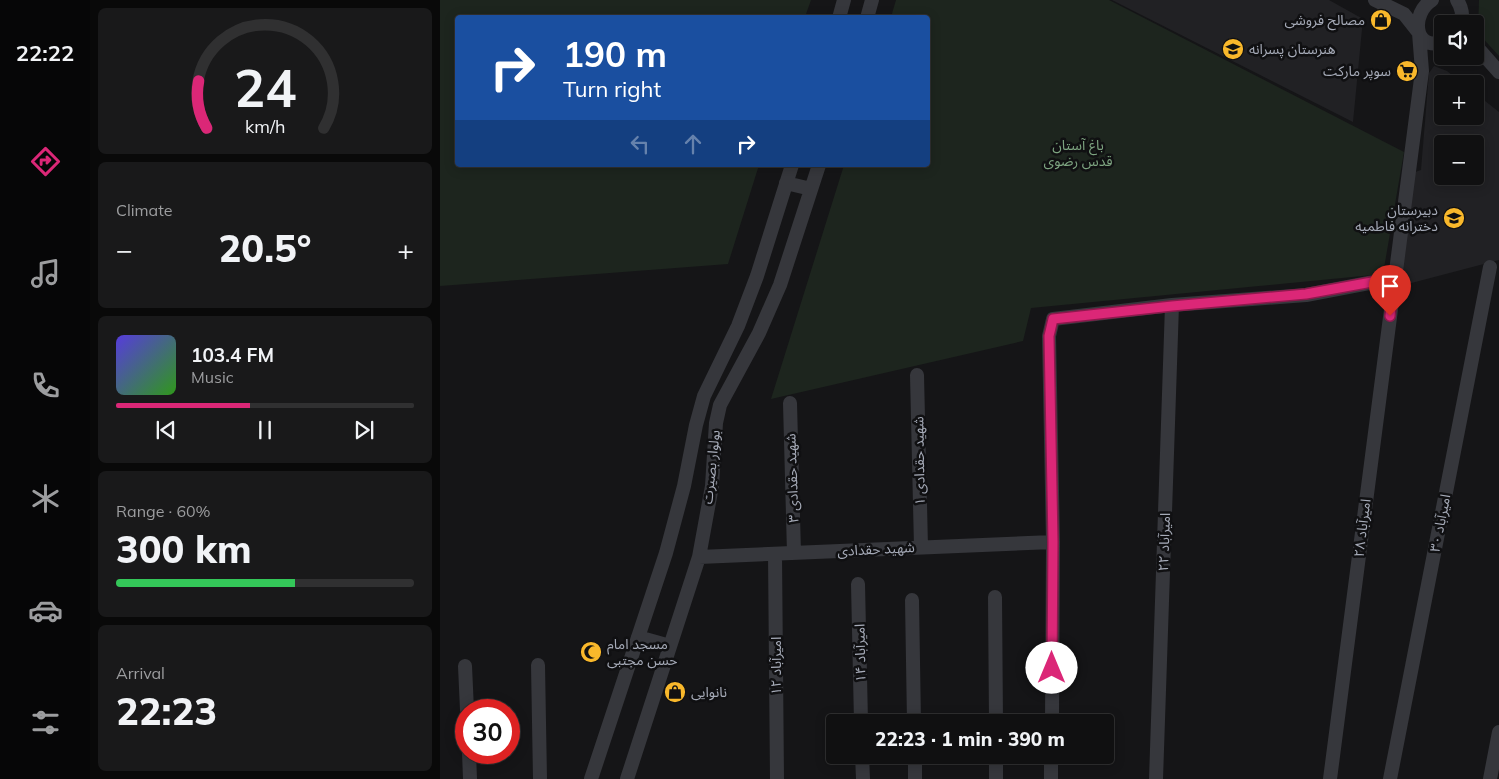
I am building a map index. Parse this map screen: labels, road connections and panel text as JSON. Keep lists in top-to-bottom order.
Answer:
{
  "streets": {
    "street": [
      "شهید حقدادی ۱",
      "بولوار بصیرت",
      "شهید حقدادی ۳",
      "امیرآباد ۳۰",
      "امیرآباد ۲۸",
      "امیرآباد ۲۲",
      "شهید حقدادی",
      "امیرآباد ۱۴",
      "امیرآباد ۱۲"
    ]
  },
  "crossings": [
    ["شهید حقدادی ۱", "شهید حقدادی"],
    ["بولوار بصیرت", "شهید حقدادی"],
    ["شهید حقدادی ۳", "شهید حقدادی"],
    ["شهید حقدادی", "امیرآباد ۱۲"]
  ],
  "parks": ["باغ آستان قدس رضوی"],
  "places": {
    "shop": ["مصالح فروشی", "نانوایی"],
    "school or university": ["هنرستان پسرانه", "دبیرستان دخترانه فاطمیه"],
    "supermarket": ["سوپر مارکت"],
    "mosque": ["مسجد امام حسن مجتبی"]
  },
  "page": {
    "tabs": "22:22",
    "map_buttons": ["+", "−"],
    "turn": ["190 m", "Turn right"],
    "tile": [
      "Climate",
      ["Range · 60%", "300 km"],
      ["Arrival", "22:23"]
    ],
    "heat": ["−", "20.5°", "+"],
    "song": ["103.4 FM", "Music"],
    "limit": "30",
    "trip": "22:23 · 1 min · 390 m",
    "gauge": ["24", "km/h"]
  }
}
